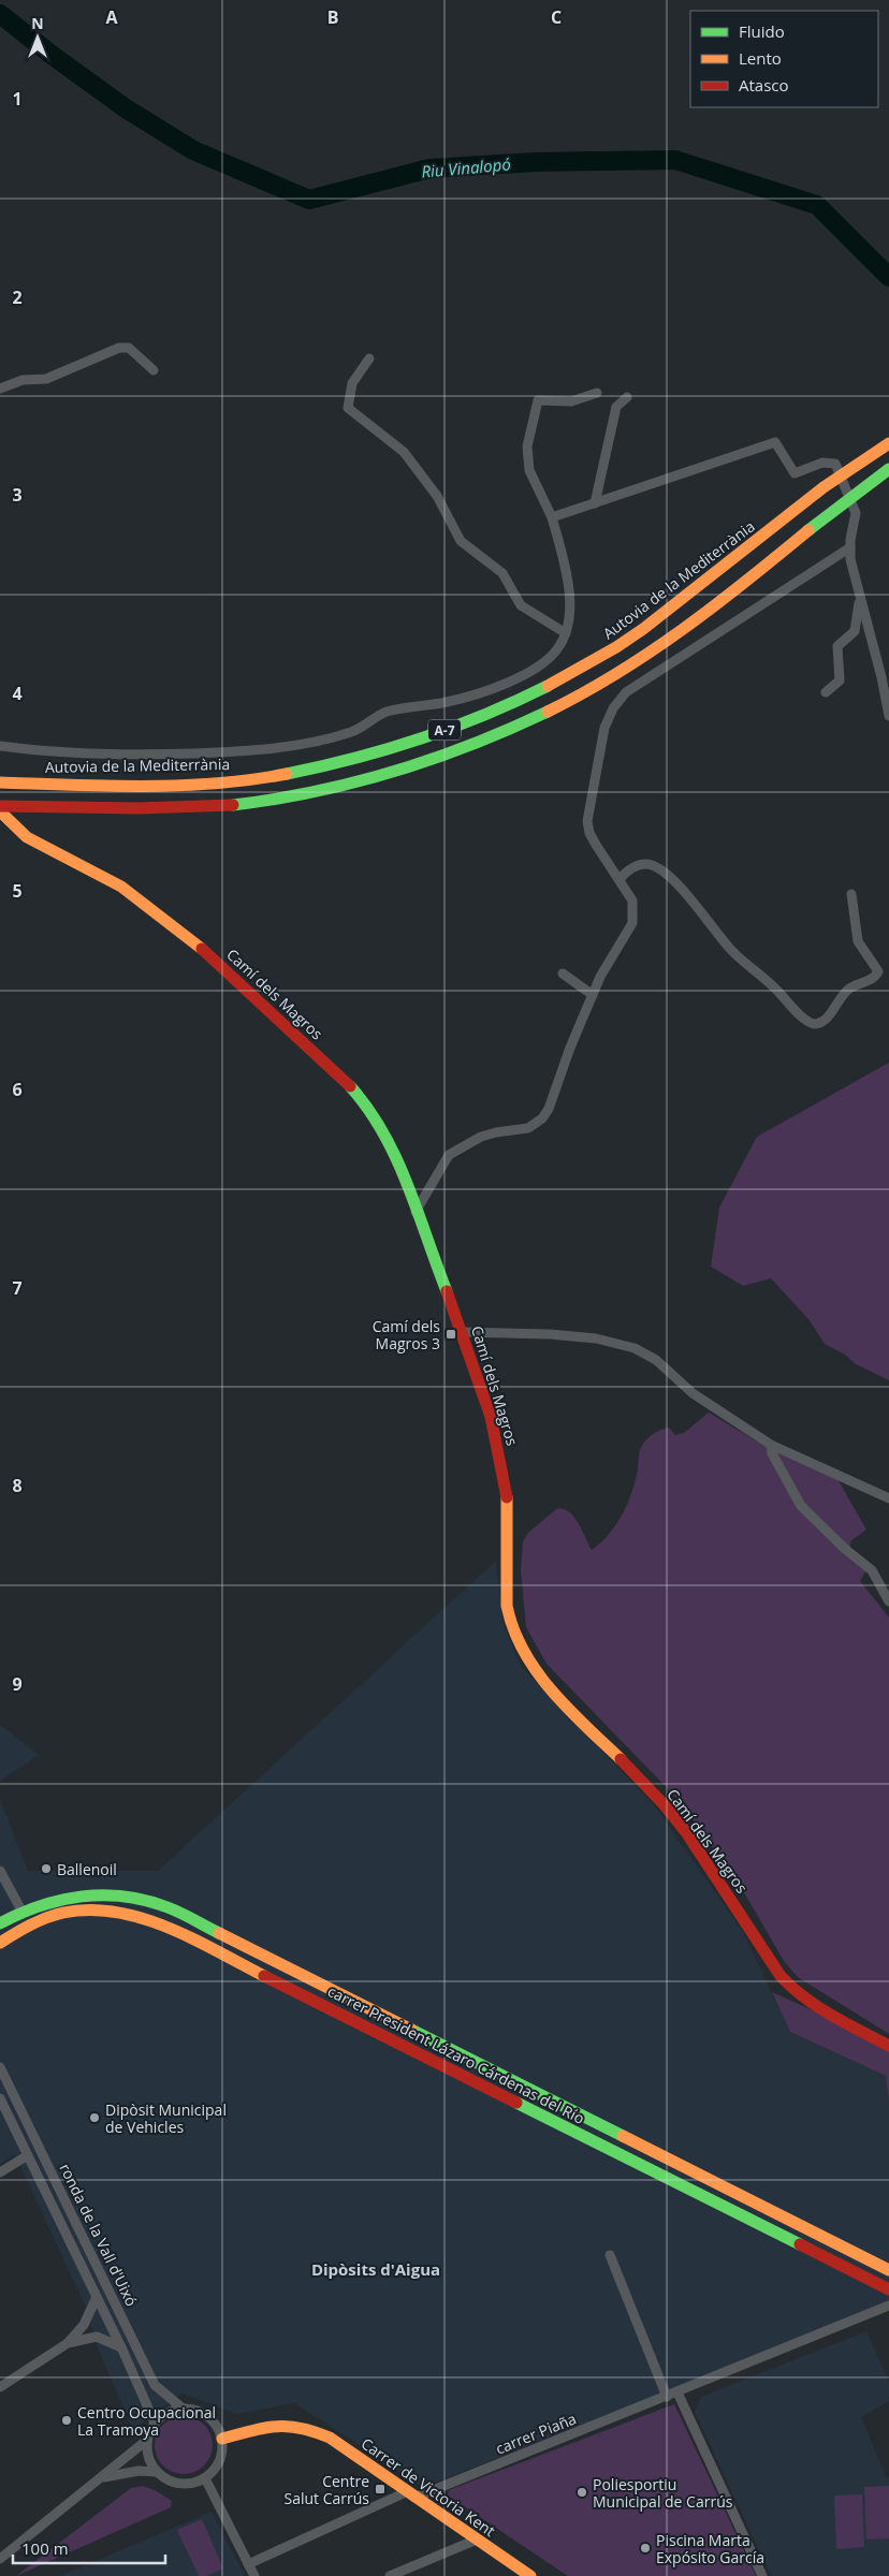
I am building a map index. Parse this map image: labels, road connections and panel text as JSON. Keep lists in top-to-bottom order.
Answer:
{
  "streets": {
    "main road": [
      "Autovia de la Mediterrània",
      "A-7",
      "Camí dels Magros",
      "carrer President Lázaro Cárdenas del Río",
      "Carrer de Victoria Kent"
    ],
    "street": ["ronda de la Vall d'Uixó", "carrer Piaña"]
  },
  "crossings": [
    ["ronda de la Vall d'Uixó", "Carrer de Victoria Kent"],
    ["carrer Piaña", "Carrer de Victoria Kent"]
  ],
  "districts": ["Dipòsits d'Aigua"],
  "water": ["Riu Vinalopó"],
  "places": {
    "transit": ["Camí dels Magros 3", "Centre Salut Carrús"],
    "other": [
      "Ballenoil",
      "Dipòsit Municipal de Vehicles",
      "Centro Ocupacional La Tramoya",
      "Poliesportiu Municipal de Carrús",
      "Piscina Marta Expósito García"
    ]
  },
  "legend": ["Fluido", "Lento", "Atasco"],
  "scale_bar": "100 m",
  "north": "top",
  "grid": {
    "columns": ["A", "B", "C"],
    "rows": [
      "1",
      "2",
      "3",
      "4",
      "5",
      "6",
      "7",
      "8",
      "9"
    ]
  }
}
